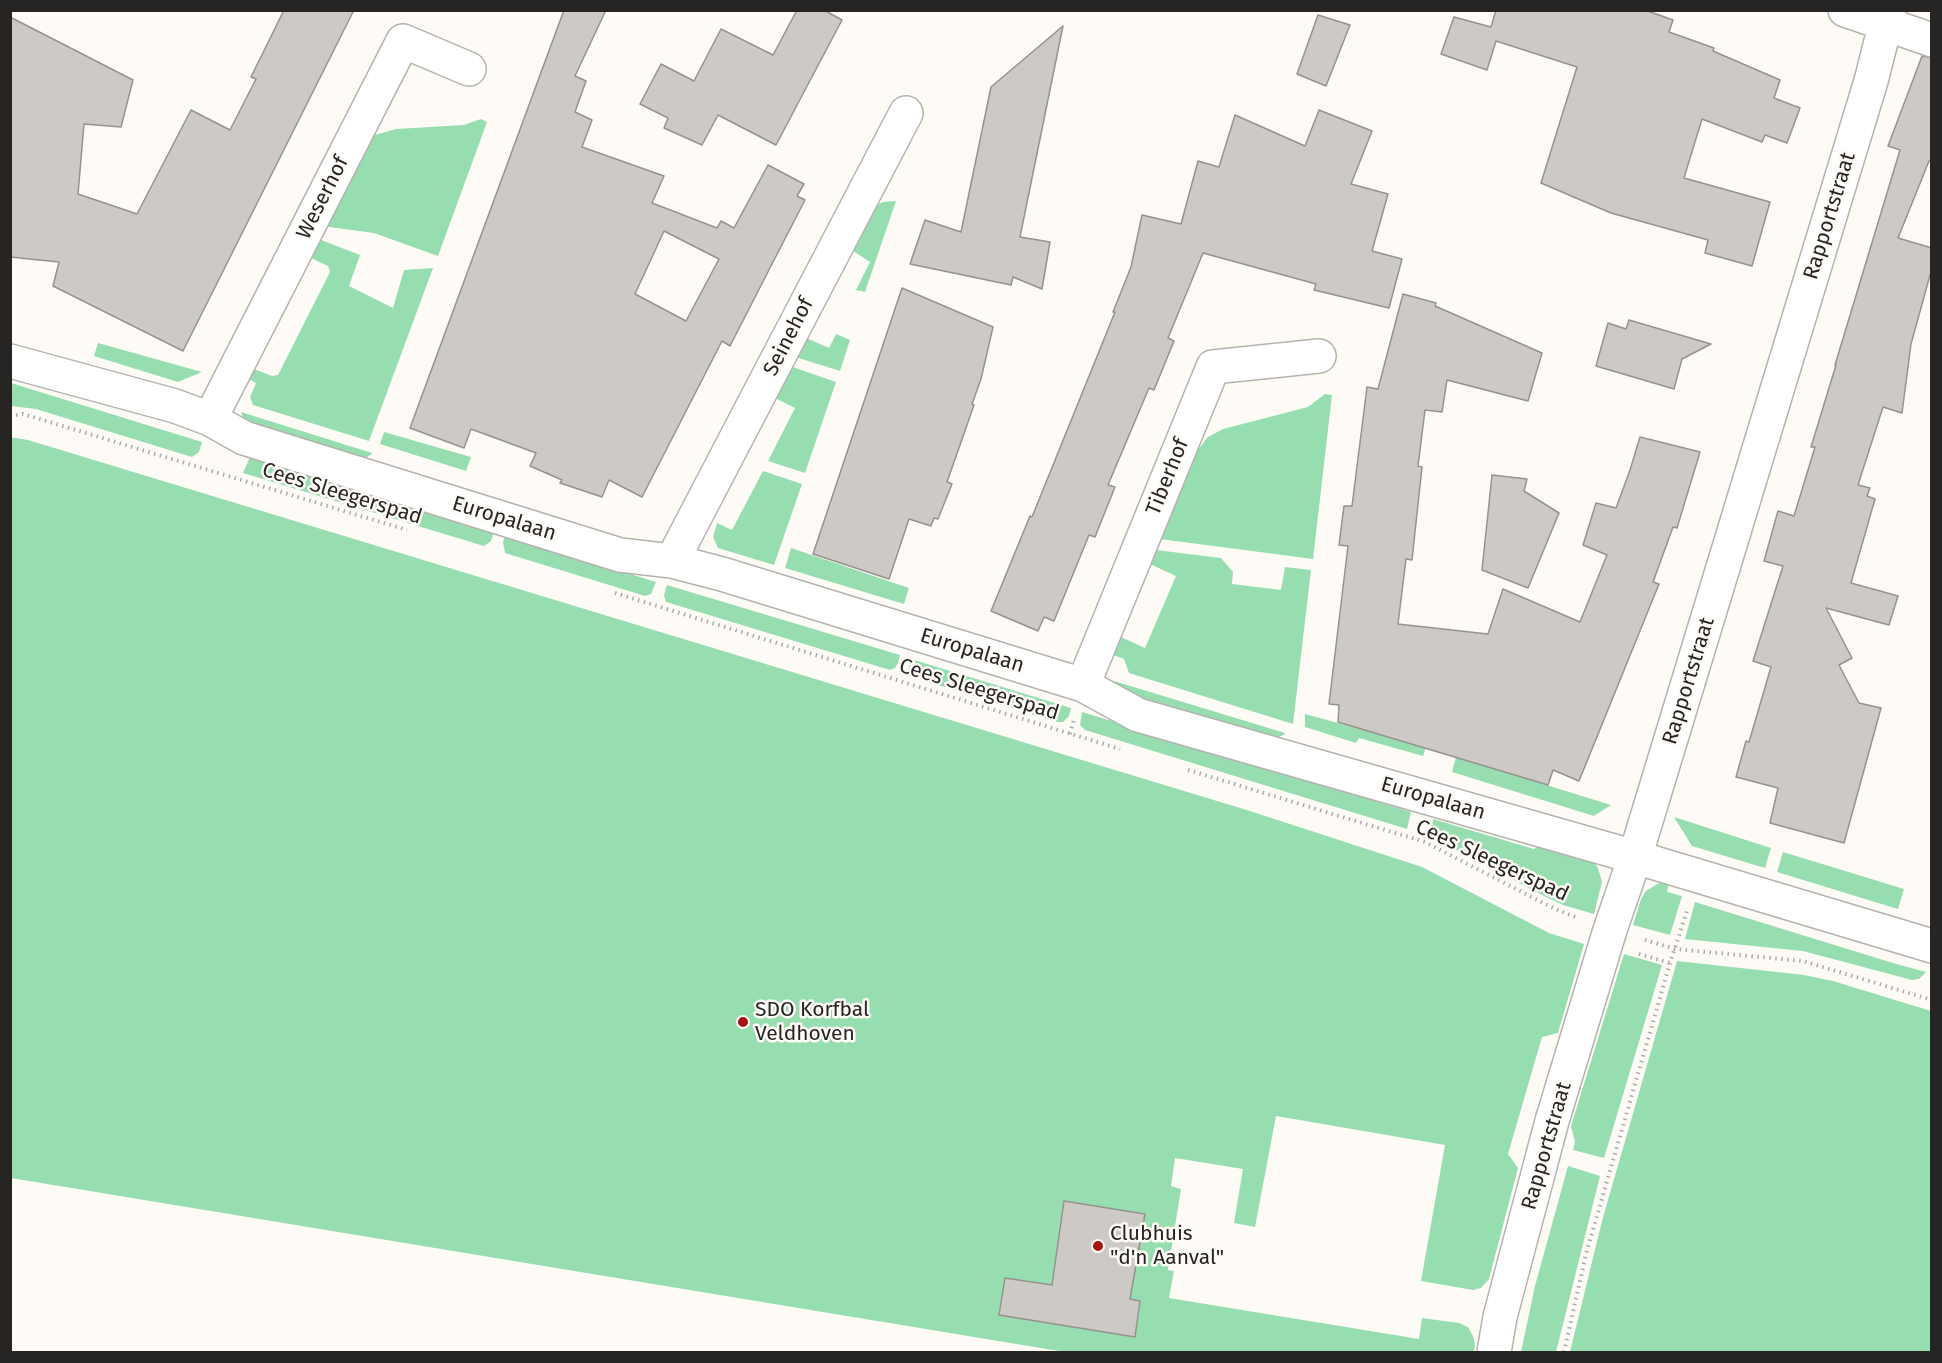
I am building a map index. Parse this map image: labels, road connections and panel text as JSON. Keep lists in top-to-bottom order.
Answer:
{
  "streets": {
    "street": [
      "Weserhof",
      "Rapportstraat",
      "Seinehof",
      "Tiberhof",
      "Europalaan"
    ],
    "path": ["Cees Sleegerspad"]
  },
  "crossings": [
    ["Weserhof", "Europalaan"],
    ["Rapportstraat", "Cees Sleegerspad"],
    ["Rapportstraat", "Europalaan"],
    ["Seinehof", "Europalaan"],
    ["Tiberhof", "Europalaan"]
  ],
  "places": ["SDO Korfbal Veldhoven", "Clubhuis \"d'n Aanval\""]
}
